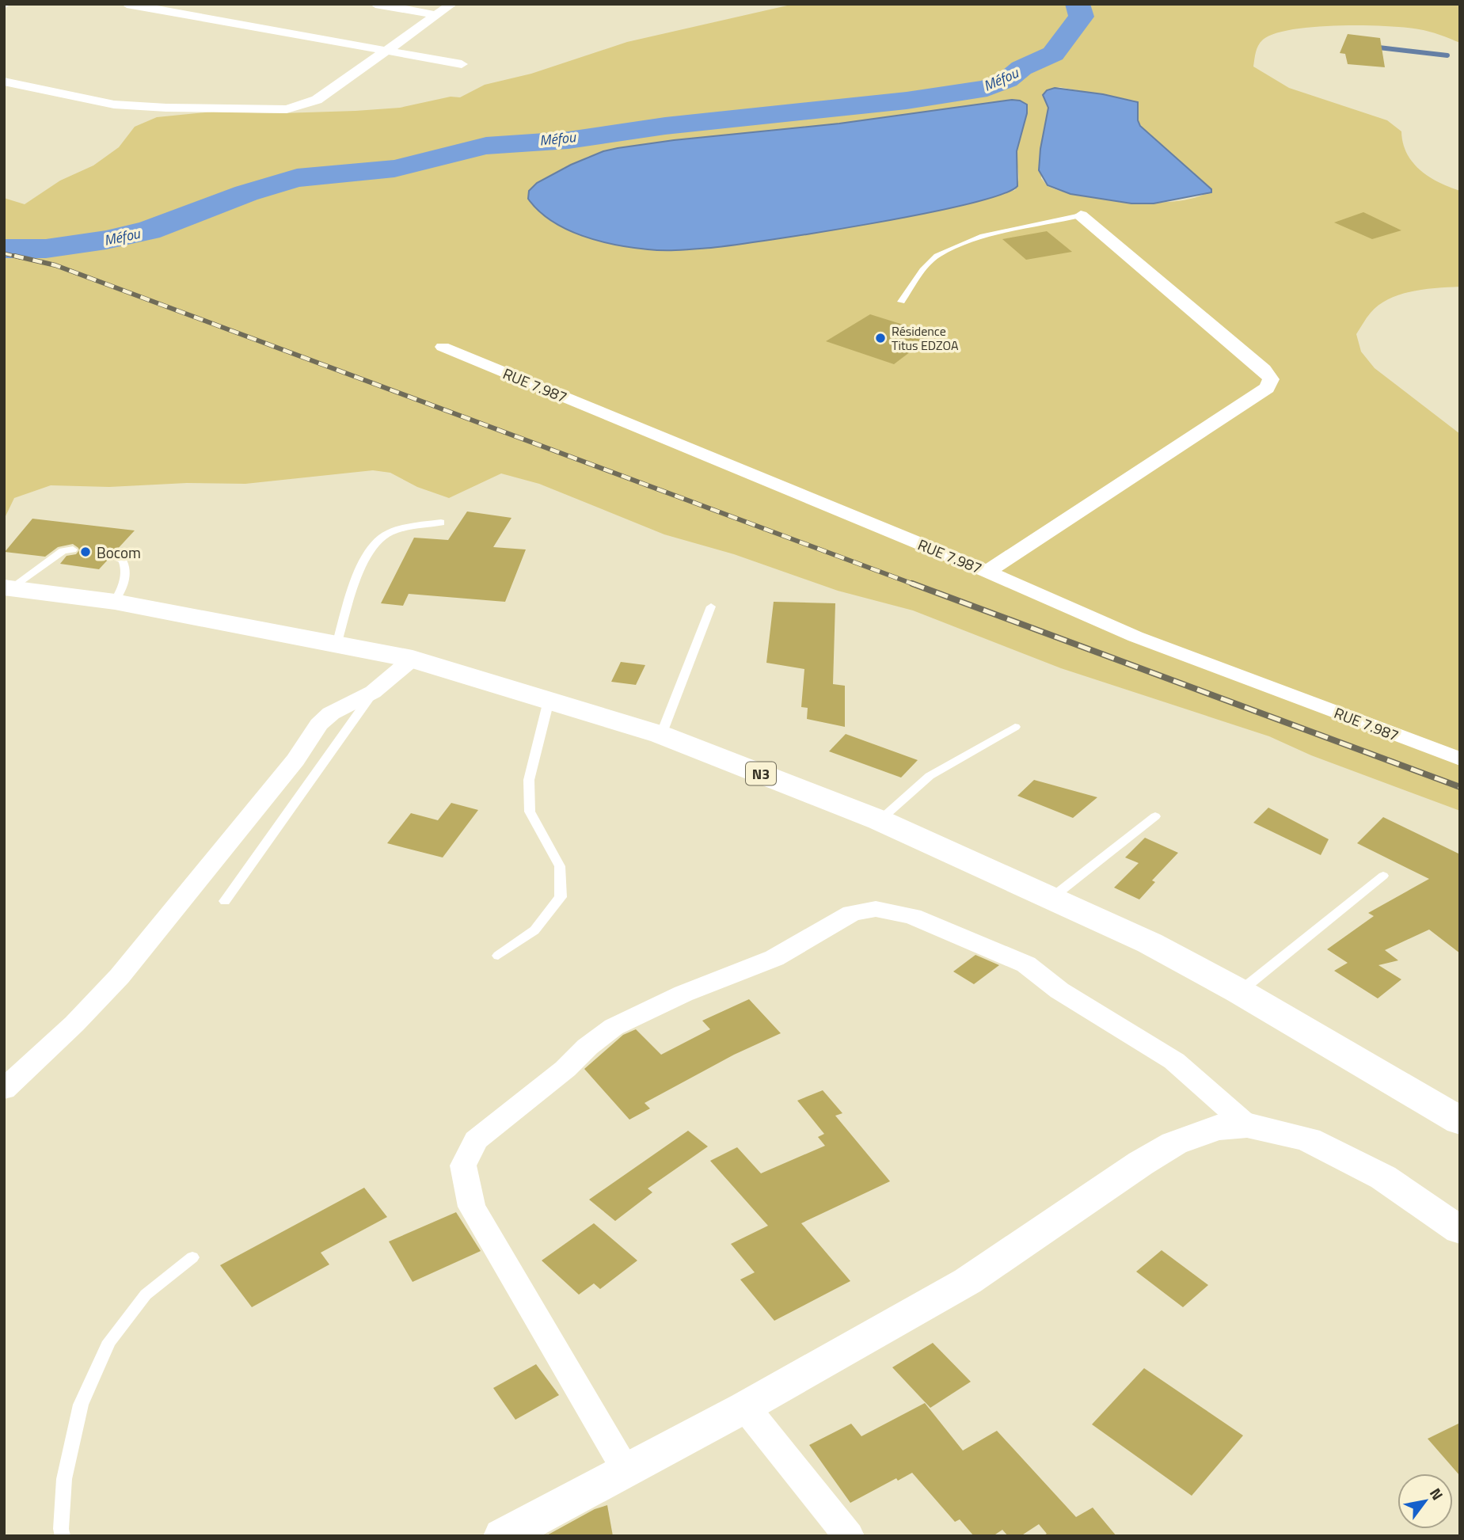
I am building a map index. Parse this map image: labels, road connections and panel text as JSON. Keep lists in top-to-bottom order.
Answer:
{
  "streets": {
    "highway": ["N3"],
    "street": ["RUE 7.987"]
  },
  "water": ["Méfou"],
  "places": ["Résidence Titus EDZOA", "Bocom"],
  "north": "top right"
}
